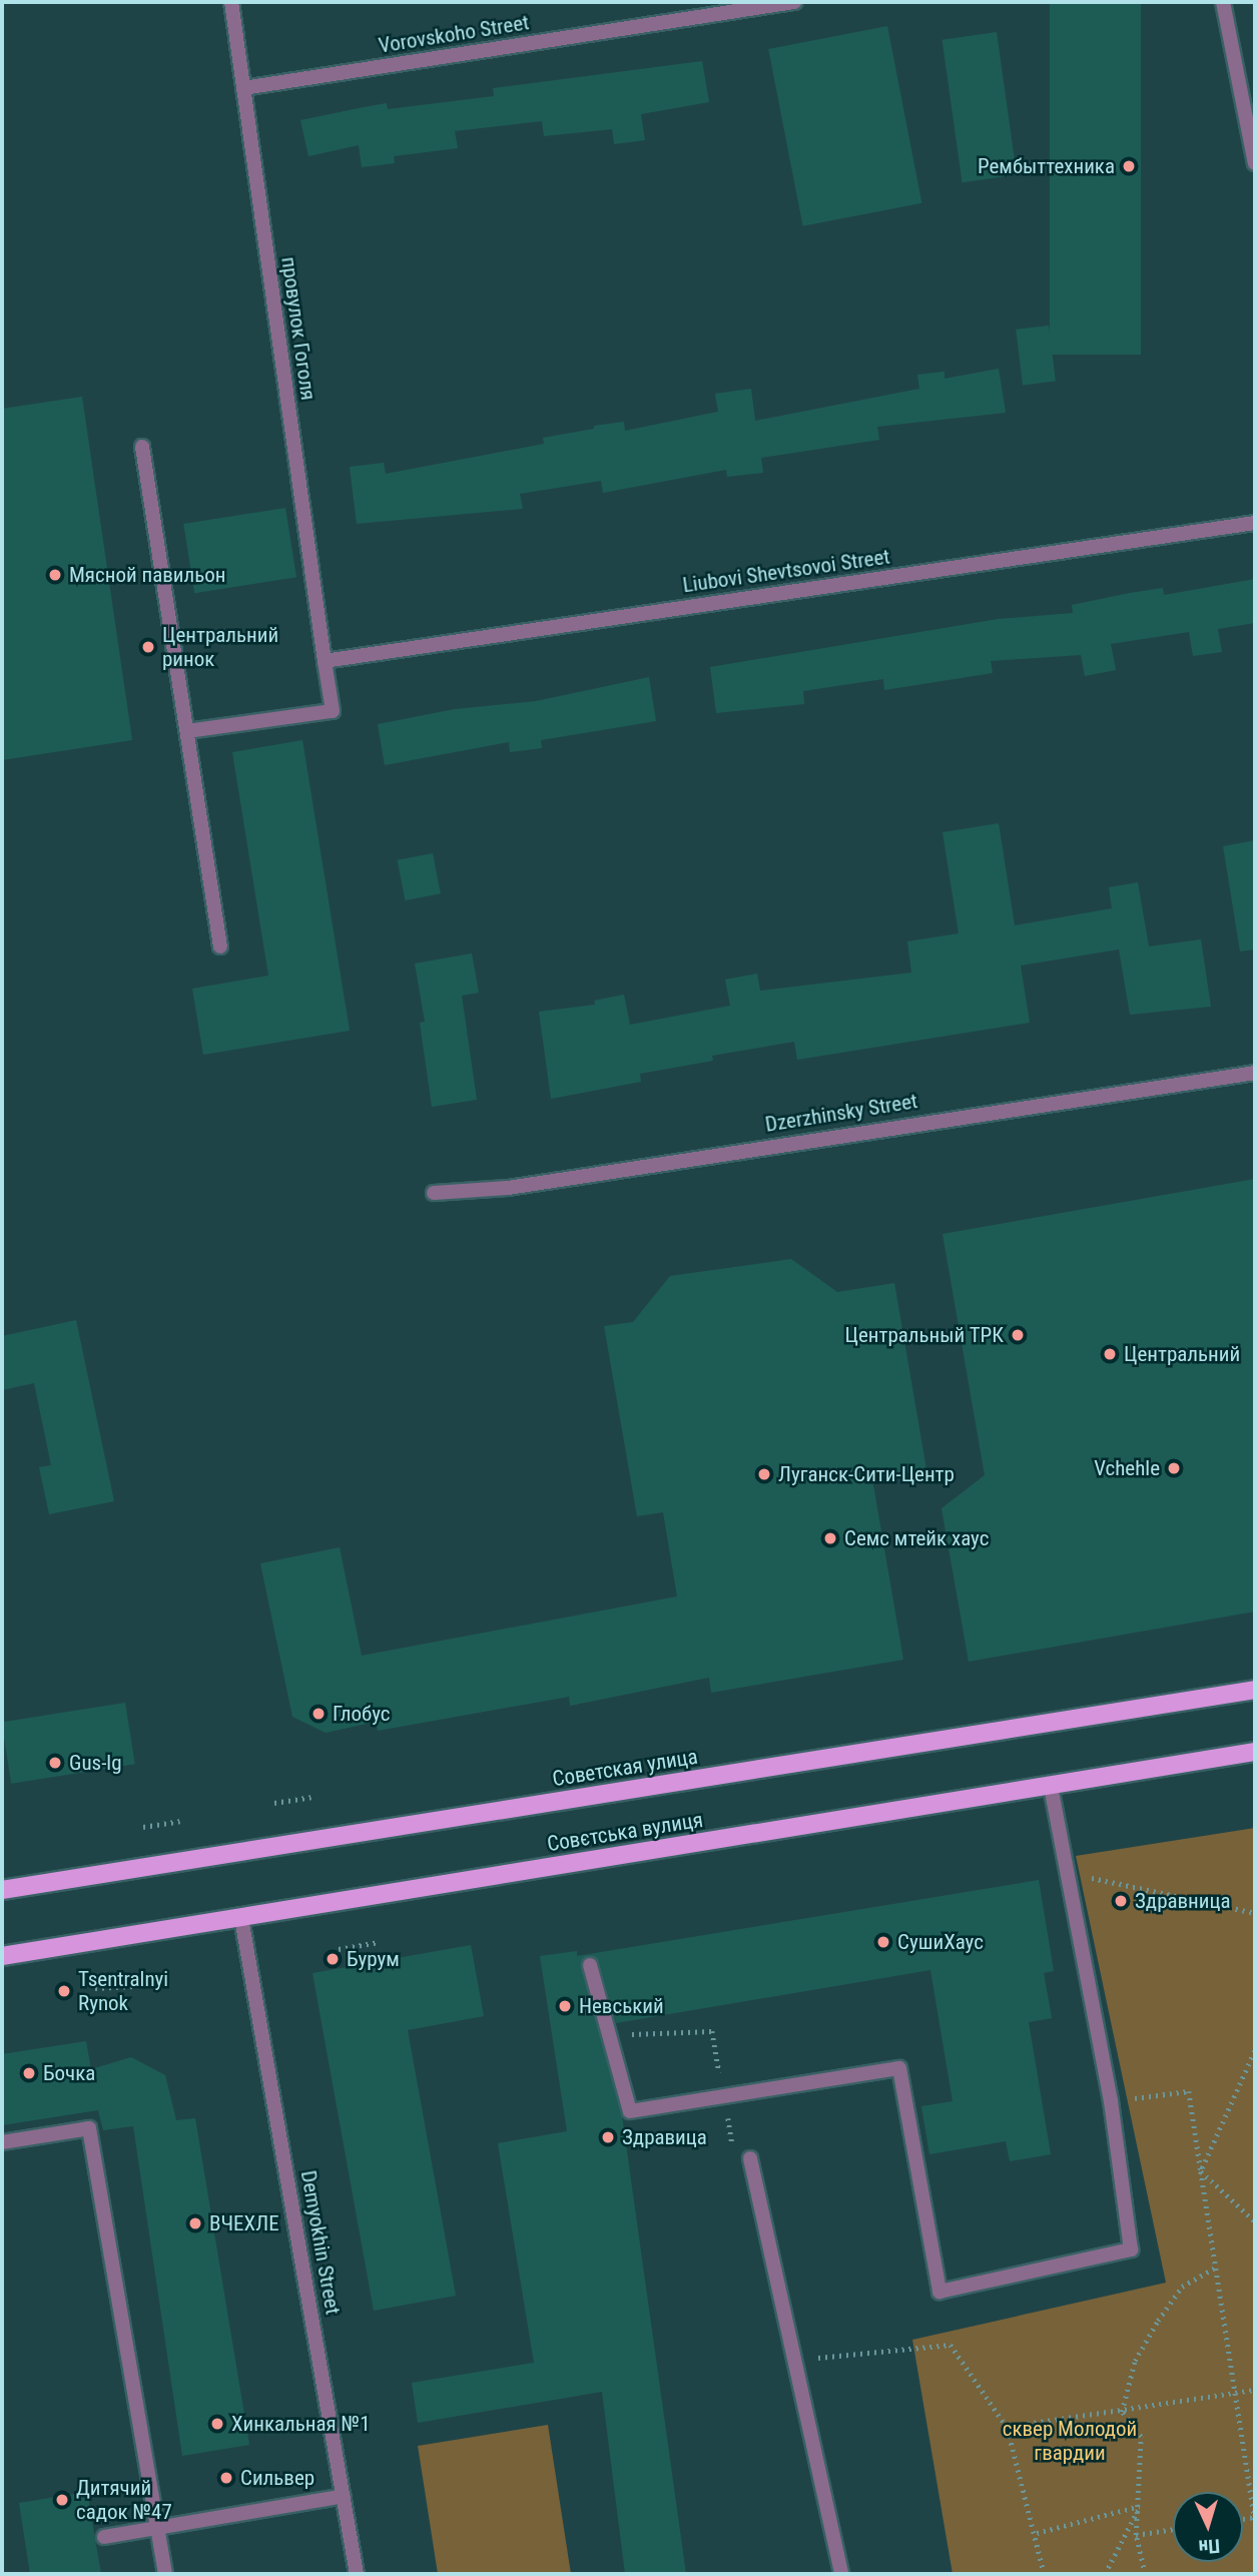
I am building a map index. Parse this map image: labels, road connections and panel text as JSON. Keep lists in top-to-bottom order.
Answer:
{
  "streets": {
    "main road": ["Советская улица", "Совєтська вулиця"],
    "street": [
      "Vorovskoho Street",
      "провулок Гоголя",
      "Liubovi Shevtsovoi Street",
      "Dzerzhinsky Street",
      "Demyokhin Street"
    ]
  },
  "crossings": [
    ["Vorovskoho Street", "провулок Гоголя"],
    ["провулок Гоголя", "Liubovi Shevtsovoi Street"],
    ["Совєтська вулиця", "Demyokhin Street"]
  ],
  "parks": ["сквер Молодой гвардии"],
  "places": [
    "Рембыттехника",
    "Мясной павильон",
    "Центральний ринок",
    "Центральный ТРК",
    "Центральний",
    "Vchehle",
    "Луганск-Сити-Центр",
    "Семс мтейк хаус",
    "Глобус",
    "Gus-lg",
    "Здравница",
    "СушиХаус",
    "Бурум",
    "Tsentralnyi Rynok",
    "Невський",
    "Бочка",
    "Здравица",
    "ВЧЕХЛЕ",
    "Хинкальная №1",
    "Сильвер",
    "Дитячий садок №47"
  ],
  "north": "bottom"
}
